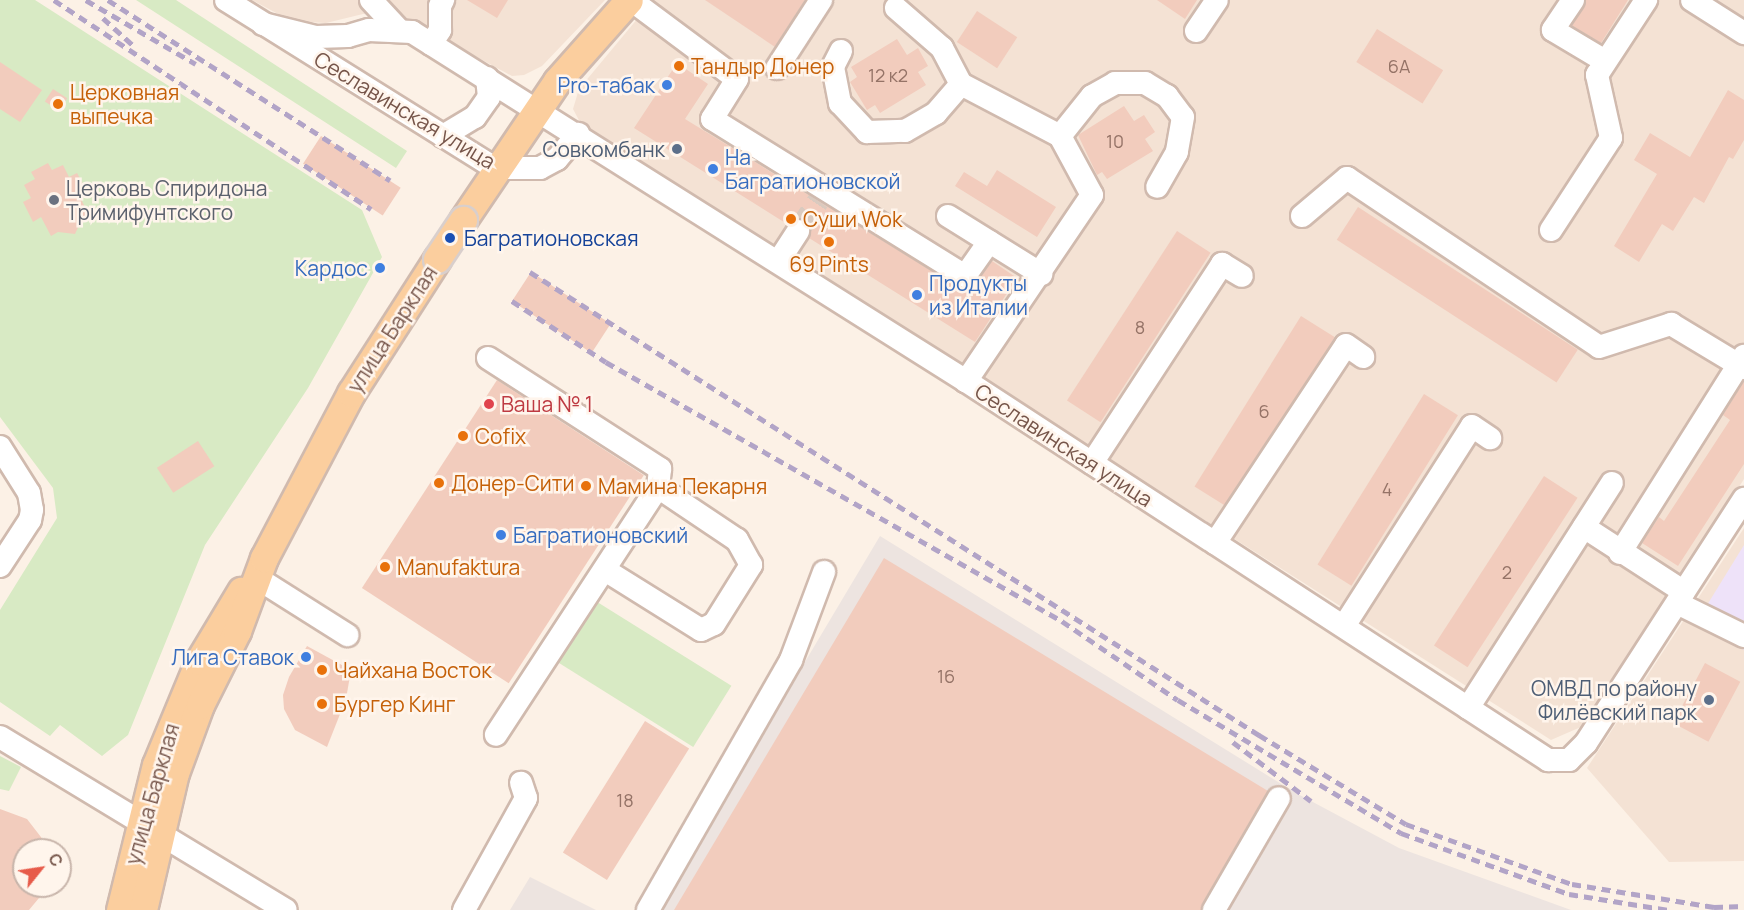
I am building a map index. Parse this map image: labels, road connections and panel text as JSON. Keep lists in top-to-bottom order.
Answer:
{
  "streets": {
    "main road": ["улица Барклая"],
    "street": ["Сеславинская улица"]
  },
  "crossings": [
    ["Сеславинская улица", "улица Барклая"]
  ],
  "places": [
    "Тандыр Донер",
    "Pro-табак",
    "Церковная выпечка",
    "Совкомбанк",
    "На Багратионовской",
    "Церковь Спиридона Тримифунтского",
    "Суши Wok",
    "Багратионовская",
    "69 Pints",
    "Кардос",
    "Продукты из Италии",
    "Ваша № 1",
    "Cofix",
    "Донер-Сити",
    "Мамина Пекарня",
    "Багратионовский",
    "Manufaktura",
    "Лига Ставок",
    "Чайхана Восток",
    "ОМВД по району Филёвский парк",
    "Бургер Кинг"
  ],
  "house_numbers": [
    "6А",
    "12 к2",
    "10",
    "8",
    "6",
    "4",
    "2",
    "16",
    "18"
  ],
  "north": "top right"
}
